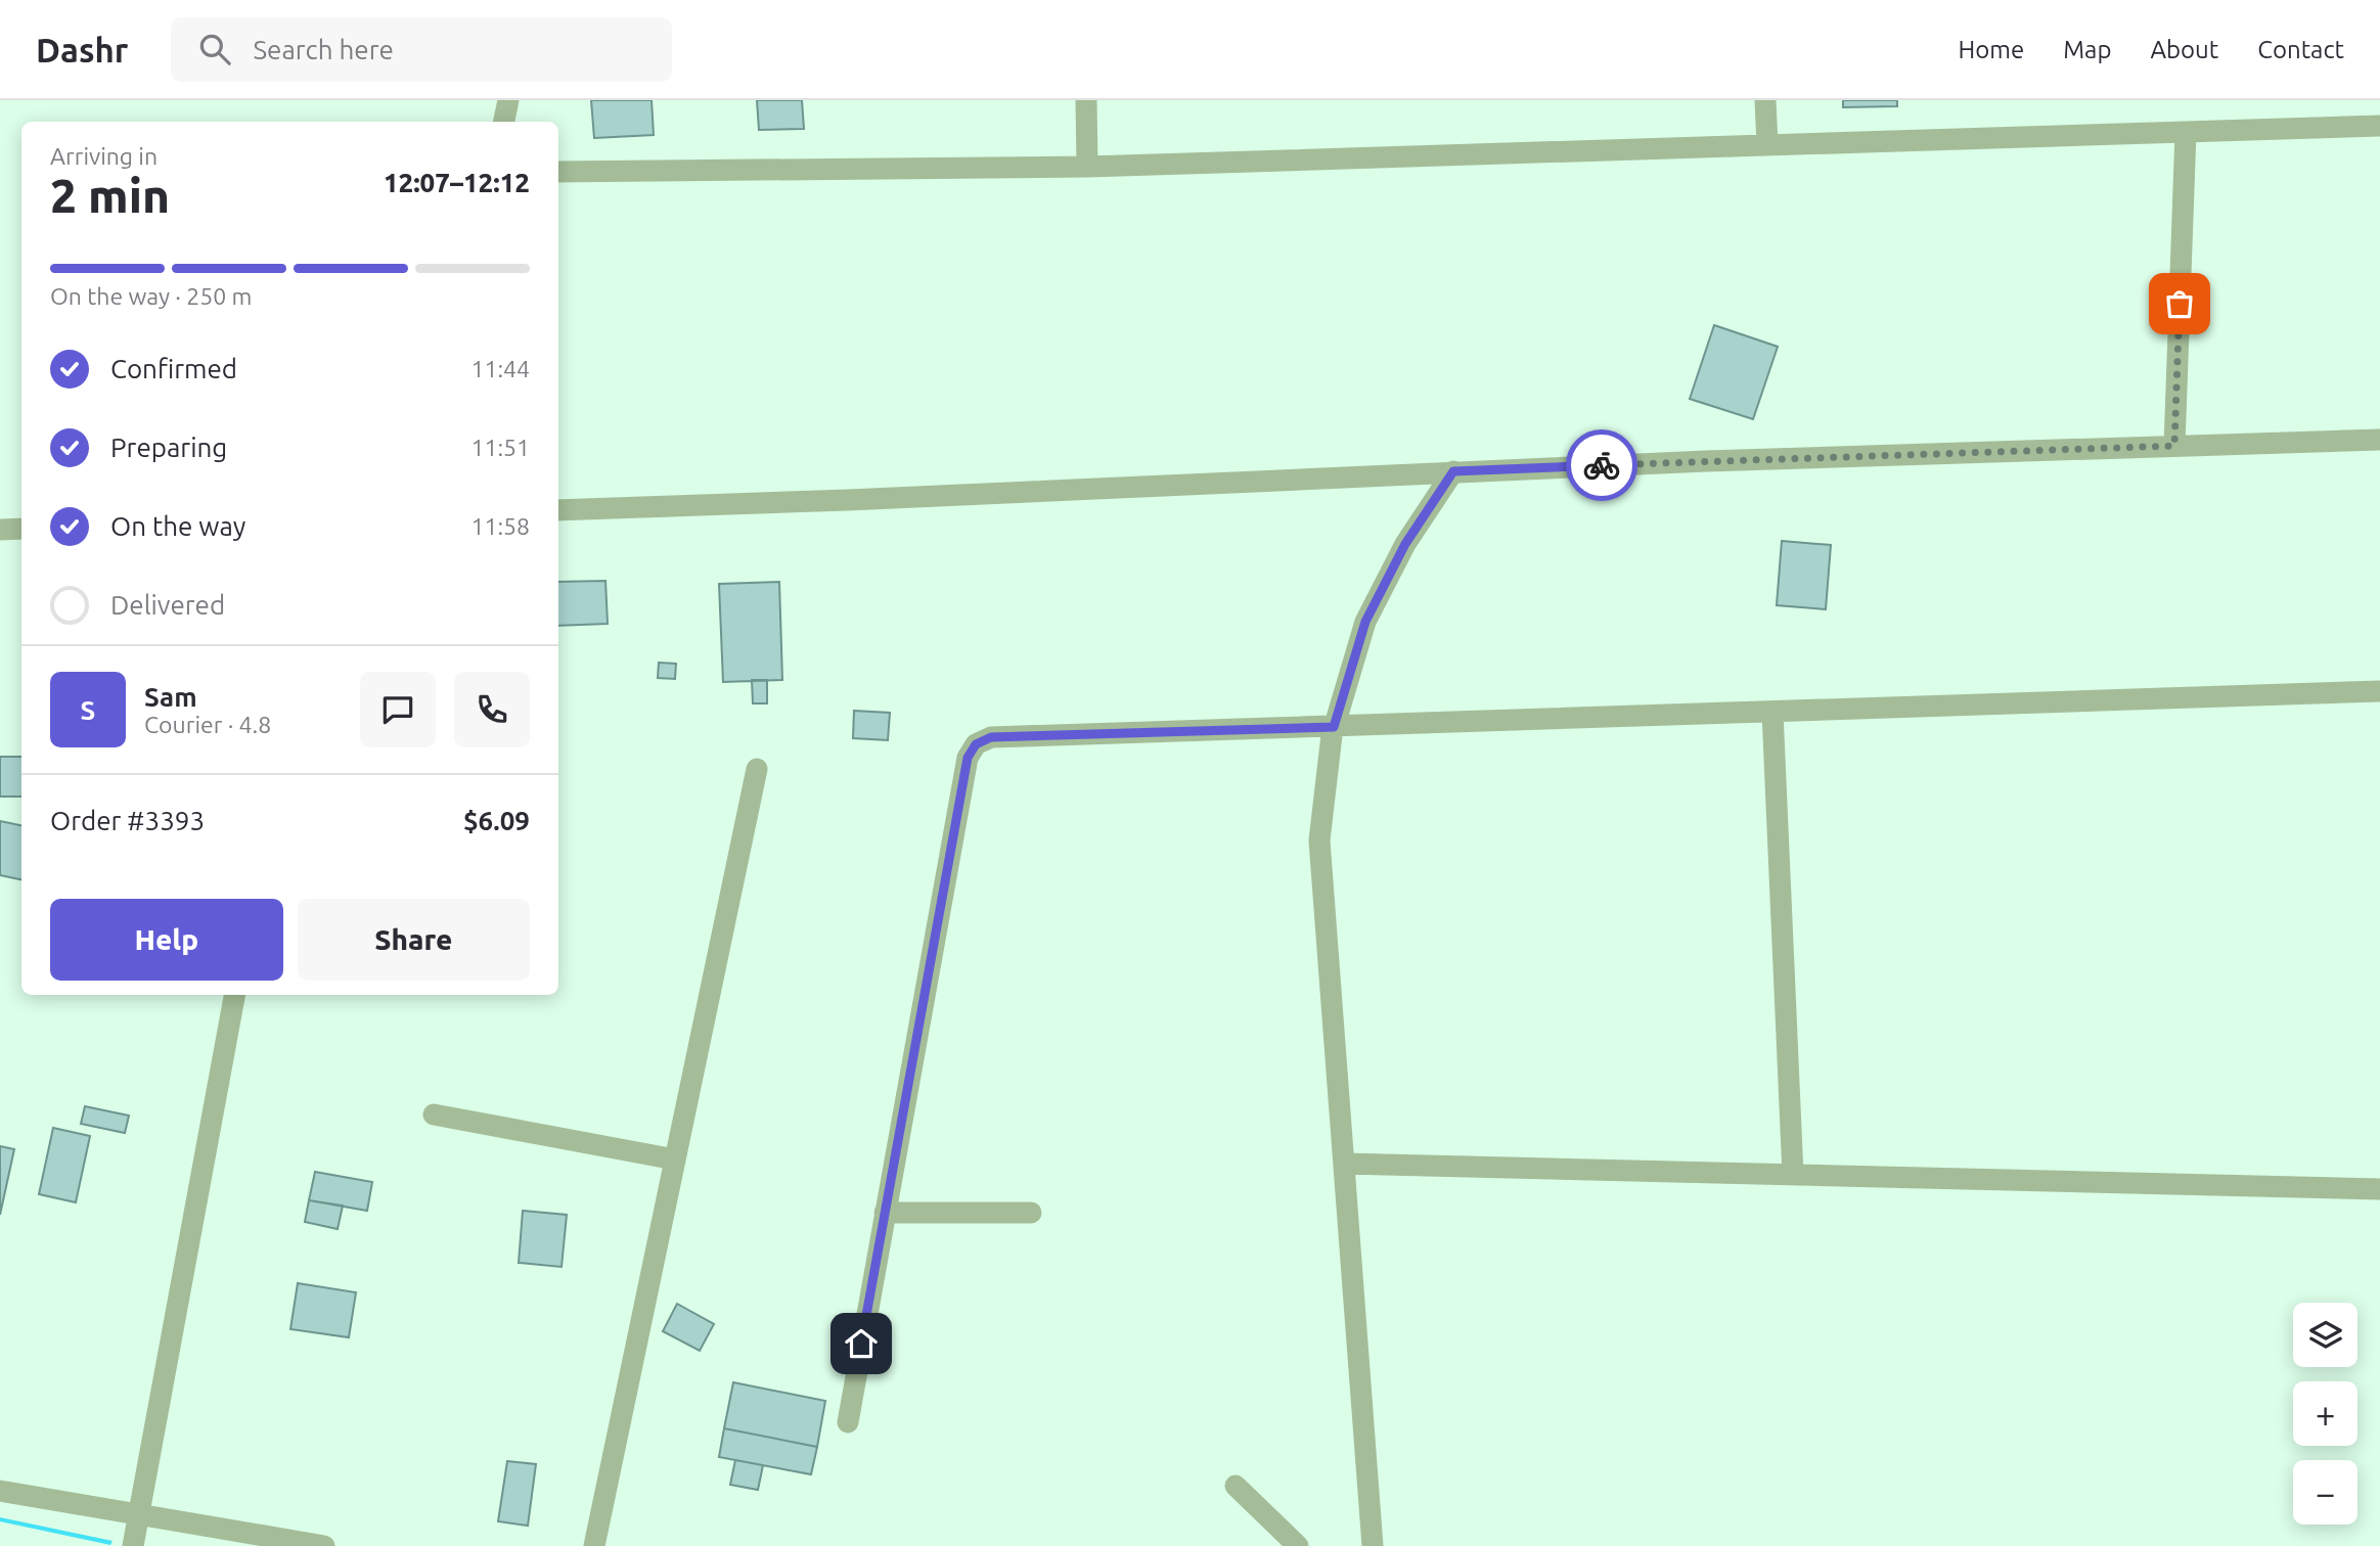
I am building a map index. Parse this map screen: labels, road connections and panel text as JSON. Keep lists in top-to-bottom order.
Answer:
{
  "page": {
    "header": "Dashr",
    "search": "Search here",
    "nav": [
      "Home",
      "Map",
      "About",
      "Contact"
    ],
    "heading": ["2 min", "Arriving in", "12:07–12:12"],
    "panel": [
      "Sam",
      "Courier · 4.8",
      "Order #3393",
      "$6.09"
    ],
    "bar": "On the way · 250 m",
    "list": [
      ["Confirmed", "11:44"],
      ["Preparing", "11:51"],
      ["On the way", "11:58"],
      "Delivered"
    ],
    "round": "S",
    "buttons": ["Help", "Share"],
    "map_buttons": ["+", "−"]
  }
}
